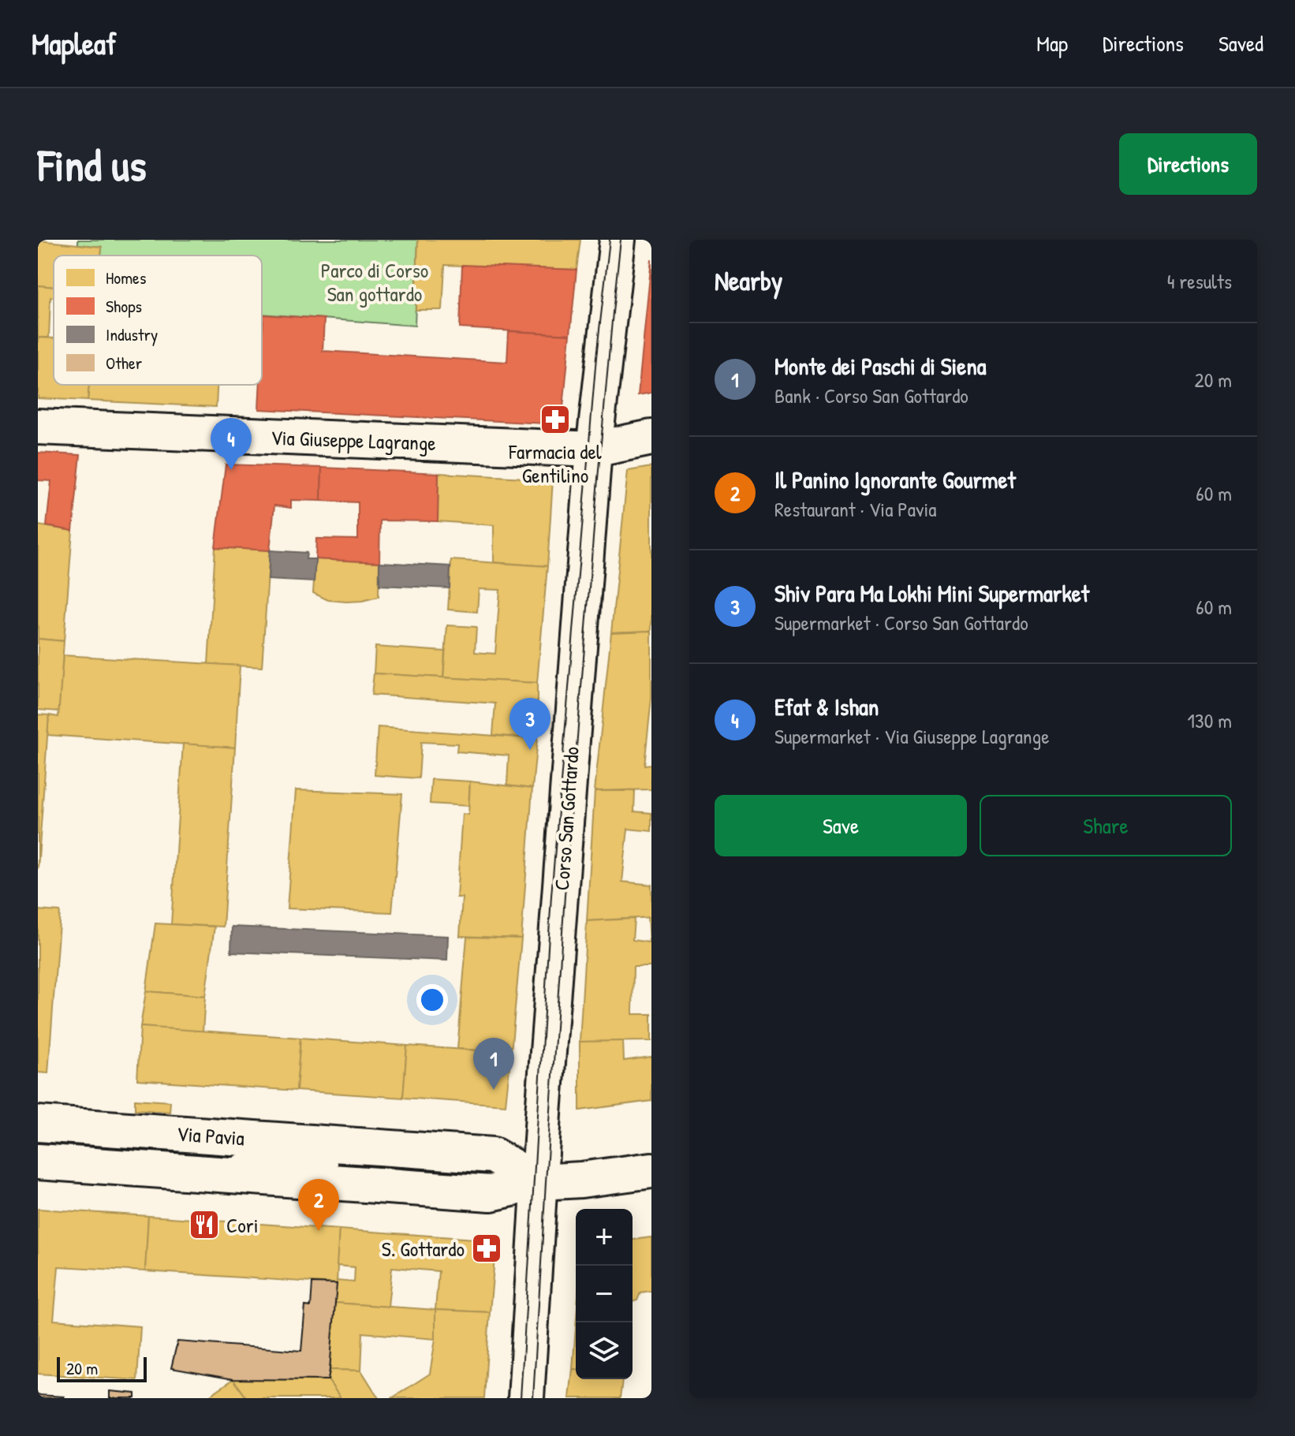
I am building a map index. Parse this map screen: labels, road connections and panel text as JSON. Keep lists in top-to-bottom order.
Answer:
{
  "streets": {
    "street": ["Via Giuseppe Lagrange", "Corso San Gottardo", "Via Pavia"]
  },
  "crossings": [
    ["Via Giuseppe Lagrange", "Corso San Gottardo"],
    ["Corso San Gottardo", "Via Pavia"]
  ],
  "parks": ["Parco di Corso San gottardo"],
  "places": {
    "pharmacy": ["Farmacia del Gentilino", "S. Gottardo"],
    "restaurant": ["Cori"]
  },
  "legend": [
    "Homes",
    "Shops",
    "Industry",
    "Other"
  ],
  "scale_bar": "20 m",
  "page": {
    "header": "Mapleaf",
    "nav": ["Map", "Directions", "Saved"],
    "buttons": [
      "Directions",
      ["Save", "Share"]
    ],
    "title": "Find us",
    "heading": ["Nearby", "4 results"],
    "list": [
      {
        "mark": "1",
        "name": "Monte dei Paschi di Siena",
        "note": "Bank · Corso San Gottardo",
        "value": "20 m"
      },
      {
        "mark": "2",
        "name": "Il Panino Ignorante Gourmet",
        "note": "Restaurant · Via Pavia",
        "value": "60 m"
      },
      {
        "mark": "3",
        "name": "Shiv Para Ma Lokhi Mini Supermarket",
        "note": "Supermarket · Corso San Gottardo",
        "value": "60 m"
      },
      {
        "mark": "4",
        "name": "Efat & Ishan",
        "note": "Supermarket · Via Giuseppe Lagrange",
        "value": "130 m"
      }
    ],
    "pins": [
      "4",
      "3",
      "1",
      "2"
    ],
    "map_buttons": ["+", "−"],
    "scale": "20 m"
  }
}
